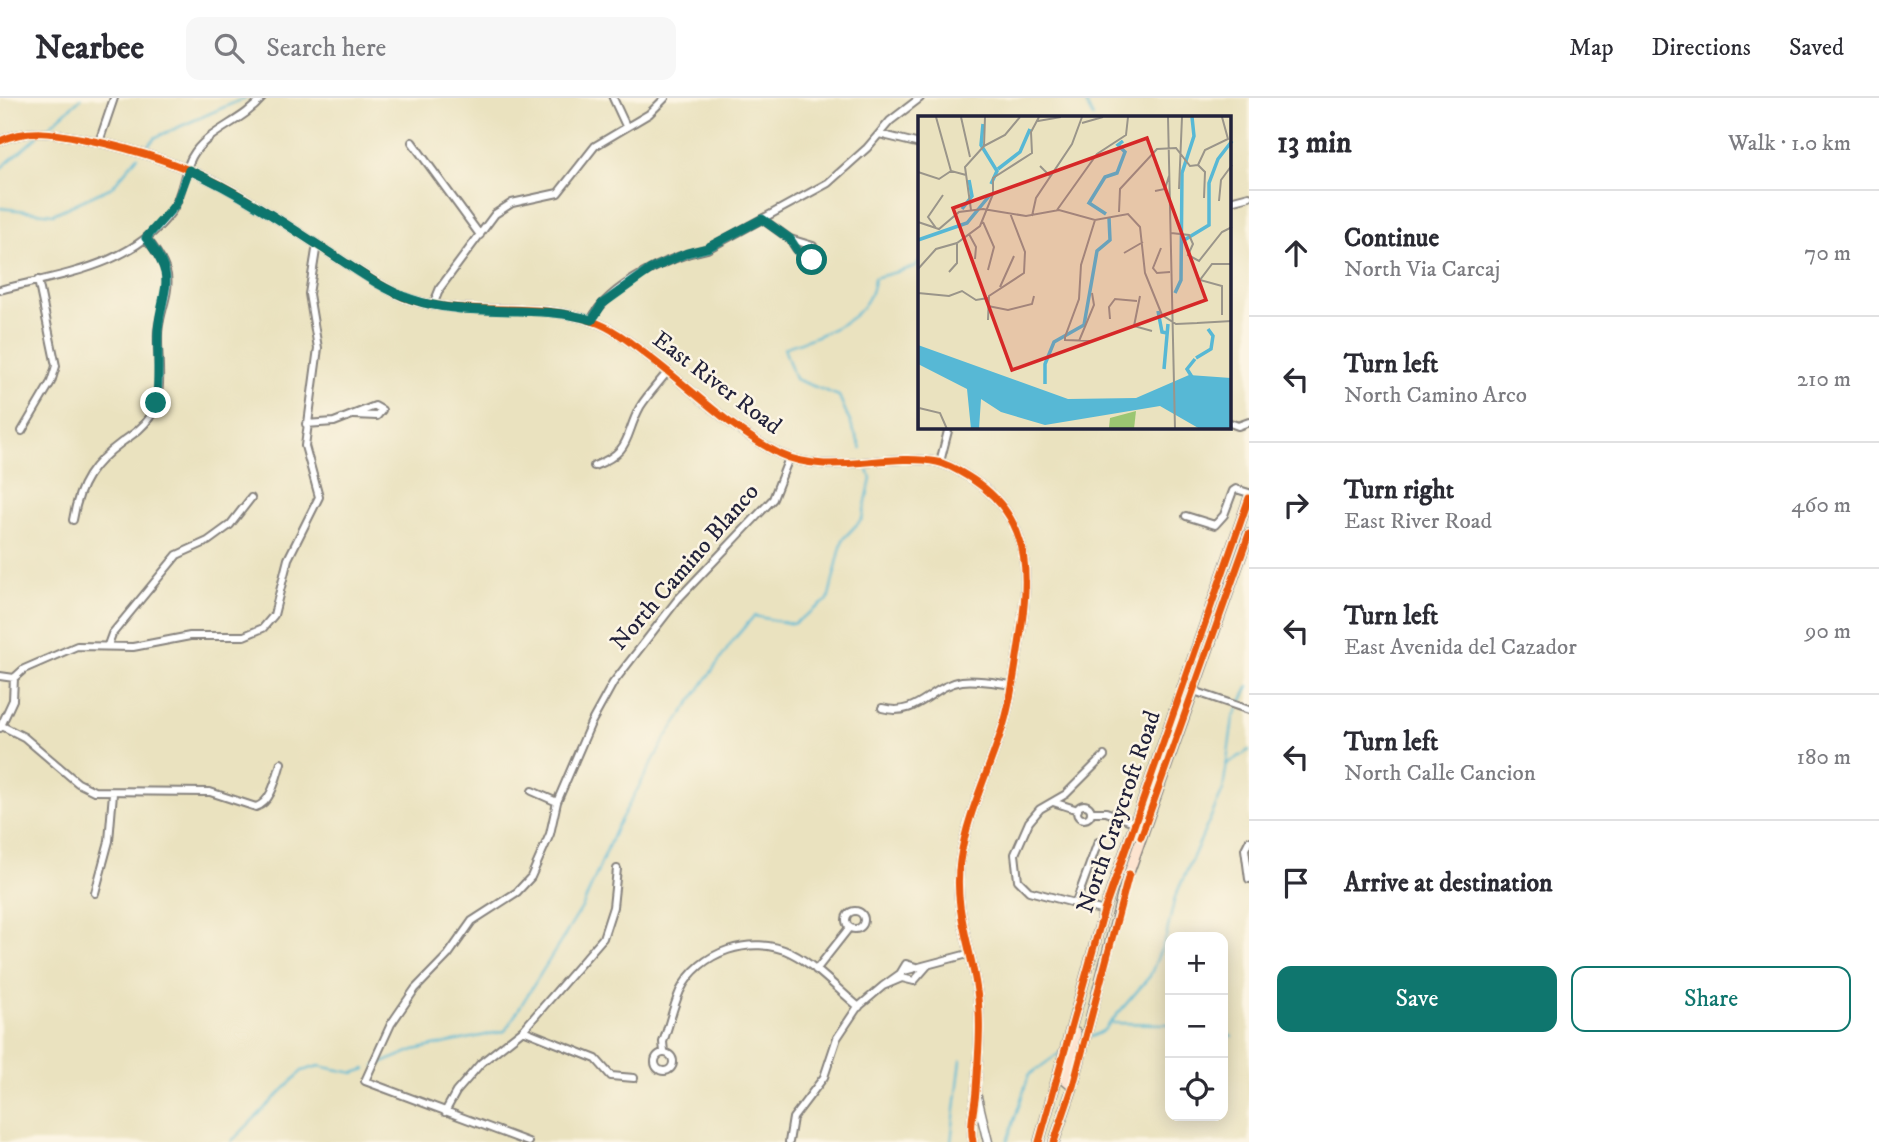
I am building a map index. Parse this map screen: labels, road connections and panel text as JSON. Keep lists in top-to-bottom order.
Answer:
{
  "streets": {
    "main road": ["North Craycroft Road"],
    "street": ["East River Road", "North Camino Blanco"]
  },
  "crossings": [
    ["East River Road", "North Camino Blanco"]
  ],
  "page": {
    "header": "Nearbee",
    "search": "Search here",
    "nav": ["Map", "Directions", "Saved"],
    "heading": ["13 min", "Walk · 1.0 km"],
    "list": [
      ["Continue", "North Via Carcaj", "70 m"],
      ["Turn left", "North Camino Arco", "210 m"],
      ["Turn right", "East River Road", "460 m"],
      ["Turn left", "East Avenida del Cazador", "90 m"],
      ["Turn left", "North Calle Cancion", "180 m"],
      "Arrive at destination"
    ],
    "map_buttons": ["+", "−"],
    "buttons": ["Save", "Share"]
  }
}
